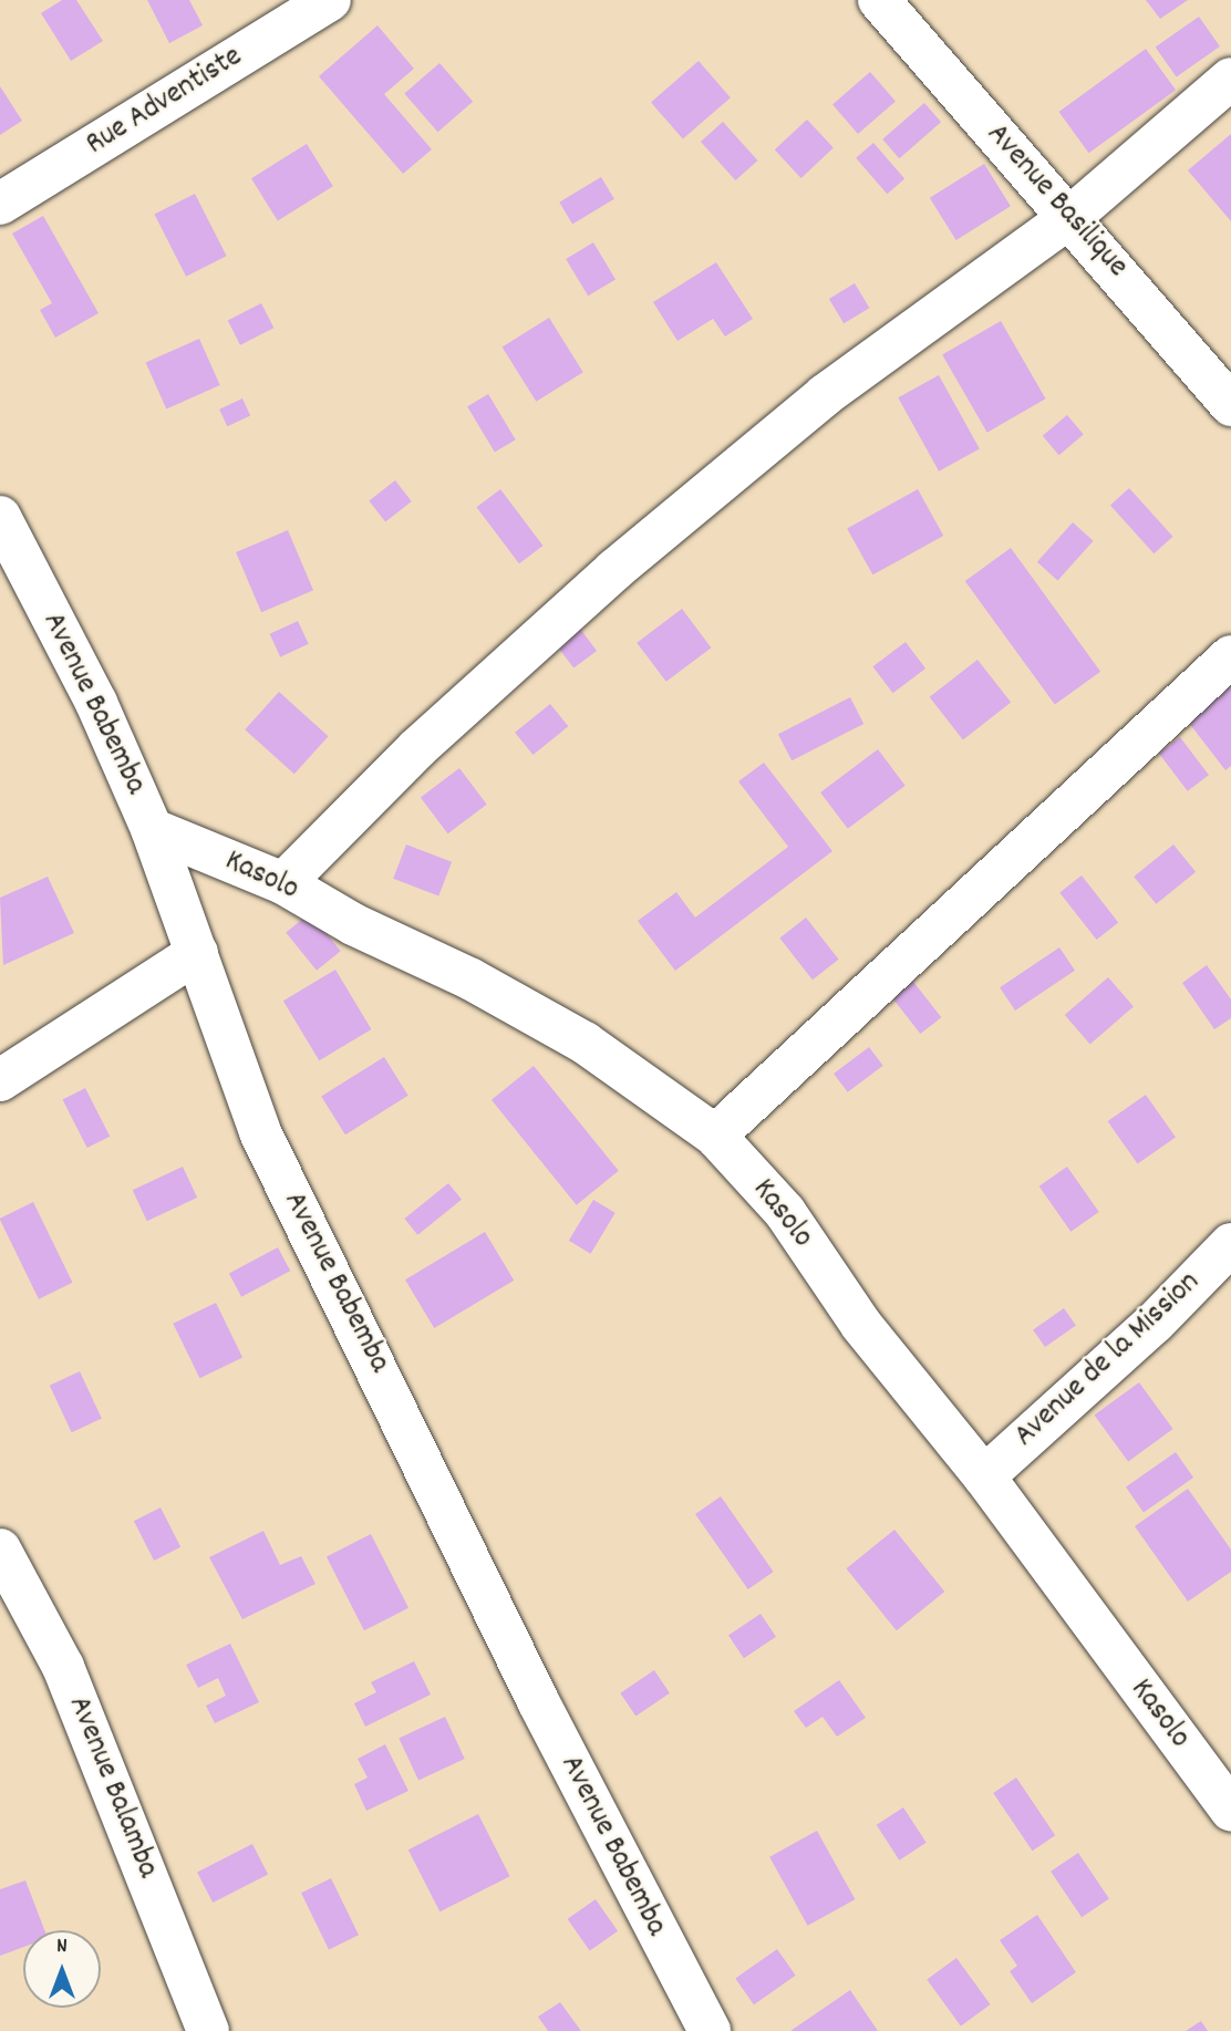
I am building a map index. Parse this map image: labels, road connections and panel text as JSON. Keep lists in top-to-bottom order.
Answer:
{
  "streets": {
    "street": [
      "Rue Adventiste",
      "Avenue Basilique",
      "Avenue Babemba",
      "Kasolo",
      "Avenue de la Mission",
      "Avenue Balamba"
    ]
  },
  "crossings": [
    ["Avenue Babemba", "Kasolo"],
    ["Kasolo", "Avenue de la Mission"]
  ],
  "north": "top"
}
